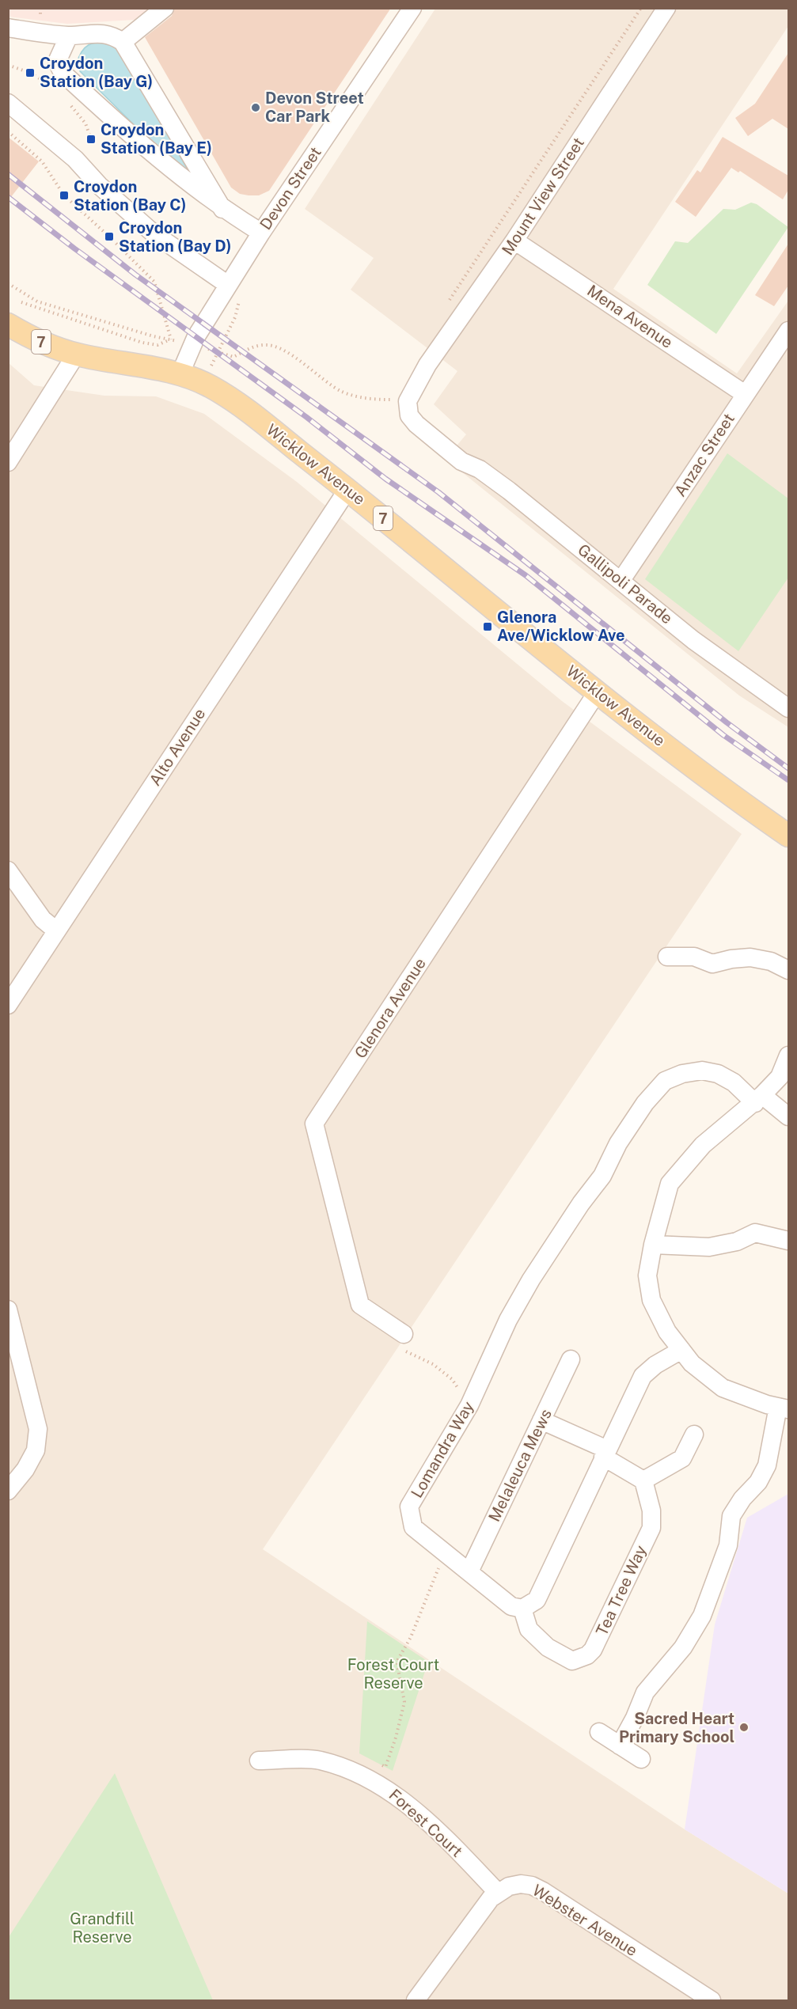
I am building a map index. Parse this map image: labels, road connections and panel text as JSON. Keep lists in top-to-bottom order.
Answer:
{
  "streets": {
    "main road": ["7", "Wicklow Avenue"],
    "street": [
      "Devon Street",
      "Mount View Street",
      "Mena Avenue",
      "Anzac Street",
      "Gallipoli Parade",
      "Alto Avenue",
      "Glenora Avenue",
      "Lomandra Way",
      "Melaleuca Mews",
      "Tea Tree Way",
      "Forest Court",
      "Webster Avenue"
    ]
  },
  "crossings": [
    ["Devon Street", "Wicklow Avenue"],
    ["Mount View Street", "Mena Avenue"],
    ["Mount View Street", "Gallipoli Parade"],
    ["Mena Avenue", "Anzac Street"],
    ["Anzac Street", "Gallipoli Parade"],
    ["Wicklow Avenue", "Alto Avenue"],
    ["Wicklow Avenue", "Glenora Avenue"],
    ["Lomandra Way", "Melaleuca Mews"],
    ["Lomandra Way", "Tea Tree Way"],
    ["Forest Court", "Webster Avenue"]
  ],
  "parks": ["Forest Court Reserve", "Grandfill Reserve"],
  "places": {
    "transit": [
      "Croydon Station (Bay G)",
      "Croydon Station (Bay E)",
      "Croydon Station (Bay C)",
      "Croydon Station (Bay D)",
      "Glenora Ave/Wicklow Ave"
    ],
    "other": ["Devon Street Car Park", "Sacred Heart Primary School"]
  }
}
